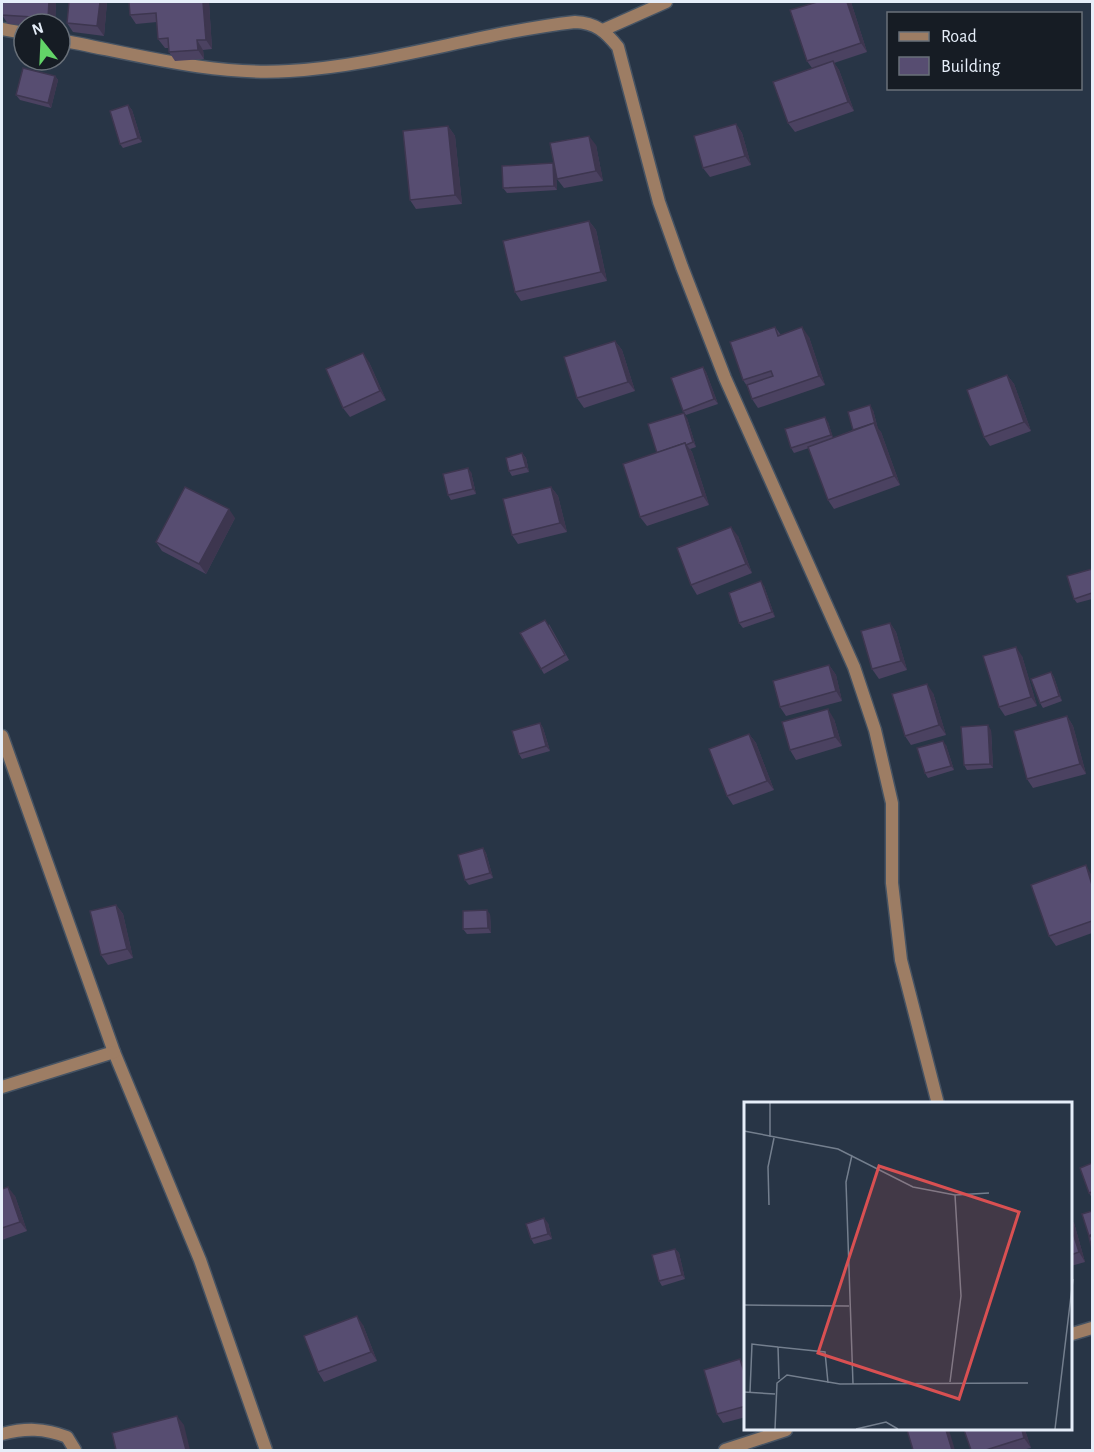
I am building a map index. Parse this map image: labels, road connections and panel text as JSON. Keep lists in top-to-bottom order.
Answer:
{
  "legend": ["Road", "Building"],
  "north": "top"
}
